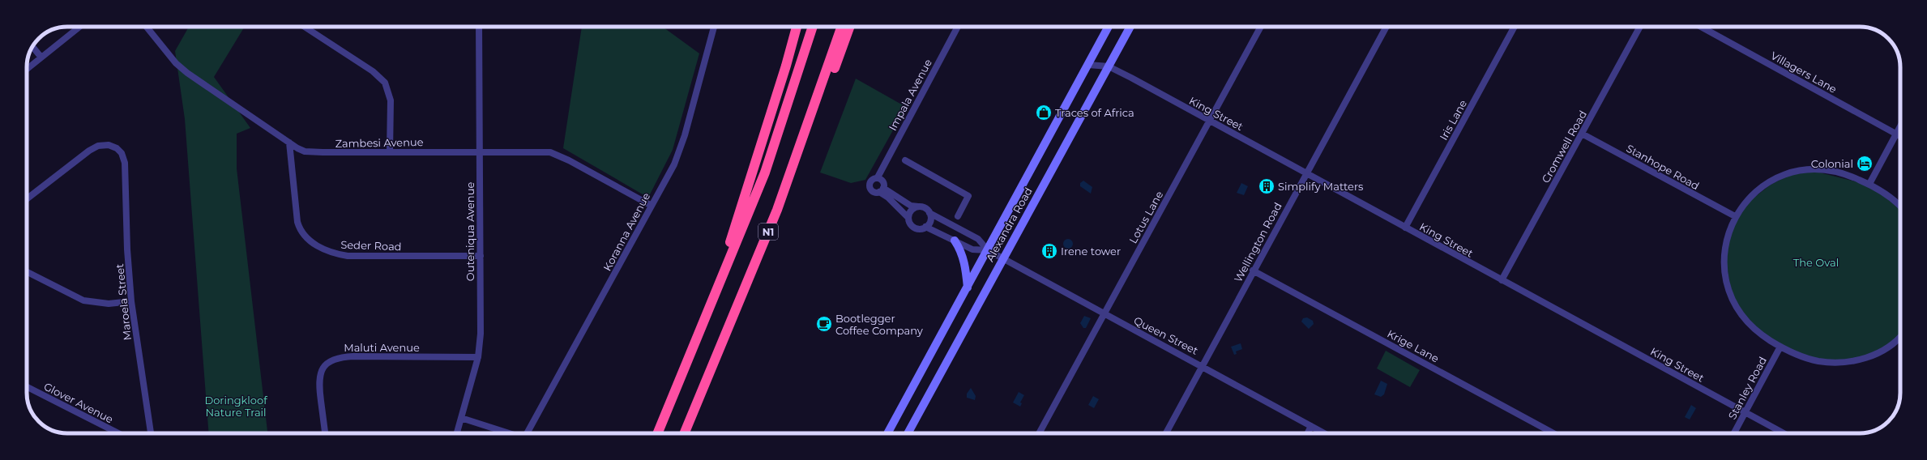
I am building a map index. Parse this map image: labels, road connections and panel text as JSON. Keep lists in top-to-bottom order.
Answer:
{
  "streets": {
    "highway": ["N1"],
    "main road": ["Alexandra Road"],
    "street": [
      "Villagers Lane",
      "Impala Avenue",
      "King Street",
      "Iris Lane",
      "Zambesi Avenue",
      "Cromwell Road",
      "Stanhope Road",
      "Lotus Lane",
      "Outeniqua Avenue",
      "Koranna Avenue",
      "Wellington Road",
      "Seder Road",
      "Maroela Street",
      "Queen Street",
      "Krige Lane",
      "Maluti Avenue",
      "Stanley Road",
      "Glover Avenue"
    ]
  },
  "crossings": [
    ["King Street", "Iris Lane"],
    ["King Street", "Cromwell Road"],
    ["King Street", "Lotus Lane"],
    ["King Street", "Alexandra Road"],
    ["King Street", "Wellington Road"],
    ["King Street", "Stanley Road"],
    ["Zambesi Avenue", "Outeniqua Avenue"],
    ["Zambesi Avenue", "Koranna Avenue"],
    ["Zambesi Avenue", "Seder Road"],
    ["Cromwell Road", "Stanhope Road"],
    ["Lotus Lane", "Queen Street"],
    ["Alexandra Road", "Queen Street"],
    ["Outeniqua Avenue", "Seder Road"],
    ["Outeniqua Avenue", "Maluti Avenue"],
    ["Wellington Road", "Queen Street"],
    ["Wellington Road", "Krige Lane"]
  ],
  "parks": ["The Oval", "Doringkloof Nature Trail"],
  "places": {
    "shop": ["Traces of Africa"],
    "hotel": ["Colonial"],
    "building": ["Simplify Matters", "Irene tower"],
    "cafe": ["Bootlegger Coffee Company"]
  }
}
